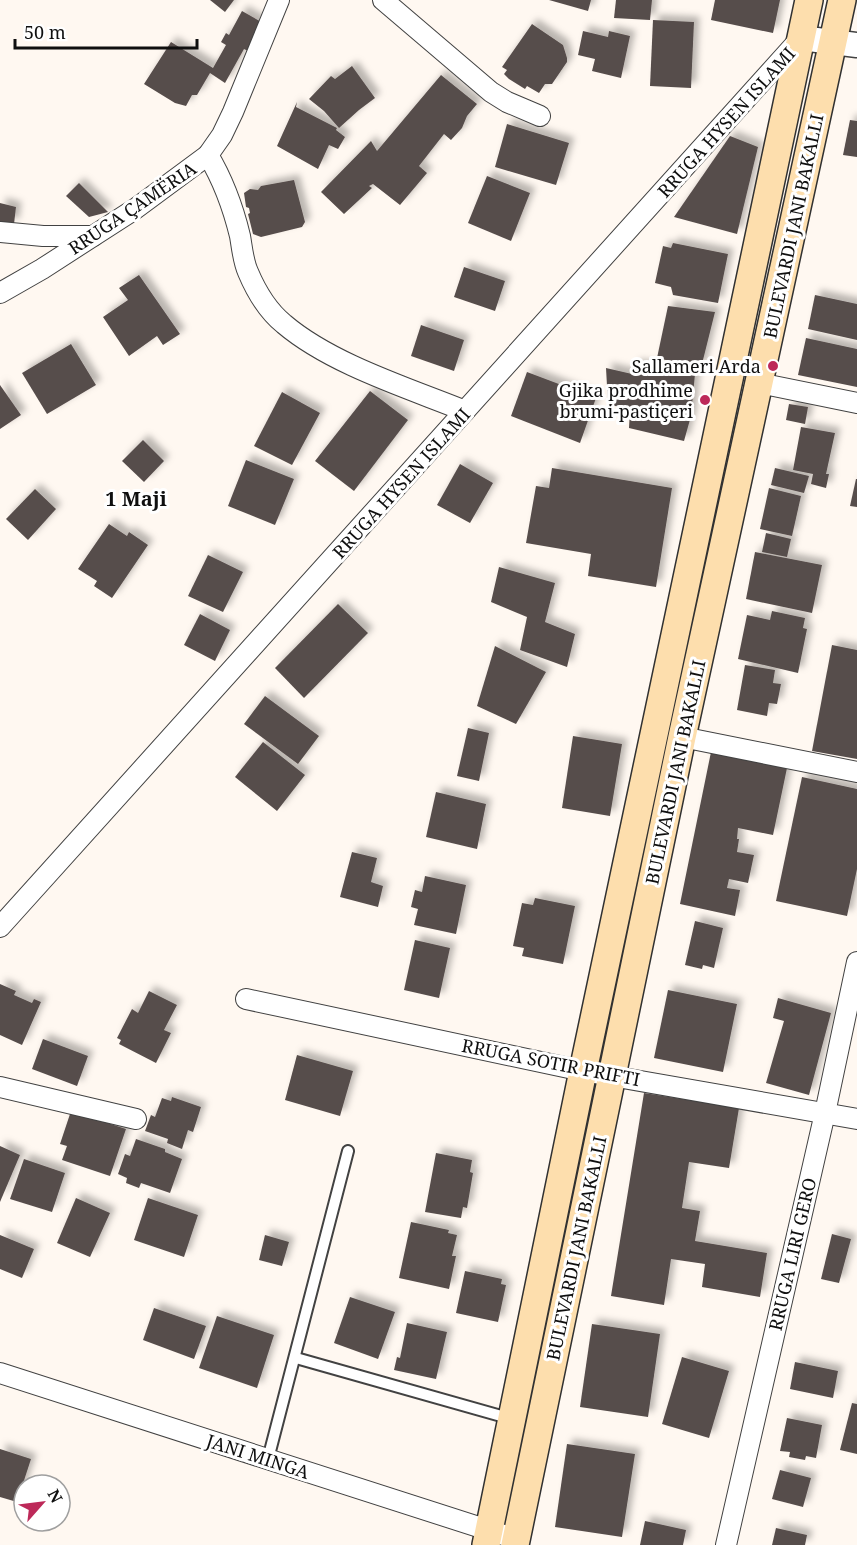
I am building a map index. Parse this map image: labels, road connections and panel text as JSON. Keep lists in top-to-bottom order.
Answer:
{
  "streets": {
    "main road": ["BULEVARDI JANI BAKALLI"],
    "street": [
      "RRUGA HYSEN ISLAMI",
      "RRUGA ÇAMËRIA",
      "RRUGA SOTIR PRIFTI",
      "RRUGA LIRI GERO",
      "JANI MINGA"
    ]
  },
  "crossings": [
    ["RRUGA HYSEN ISLAMI", "BULEVARDI JANI BAKALLI"],
    ["BULEVARDI JANI BAKALLI", "RRUGA SOTIR PRIFTI"],
    ["BULEVARDI JANI BAKALLI", "JANI MINGA"],
    ["RRUGA SOTIR PRIFTI", "RRUGA LIRI GERO"]
  ],
  "districts": ["1 Maji"],
  "places": ["Sallameri Arda", "Gjika prodhime brumi-pastiçeri"],
  "scale_bar": "50 m",
  "north": "top right"
}
